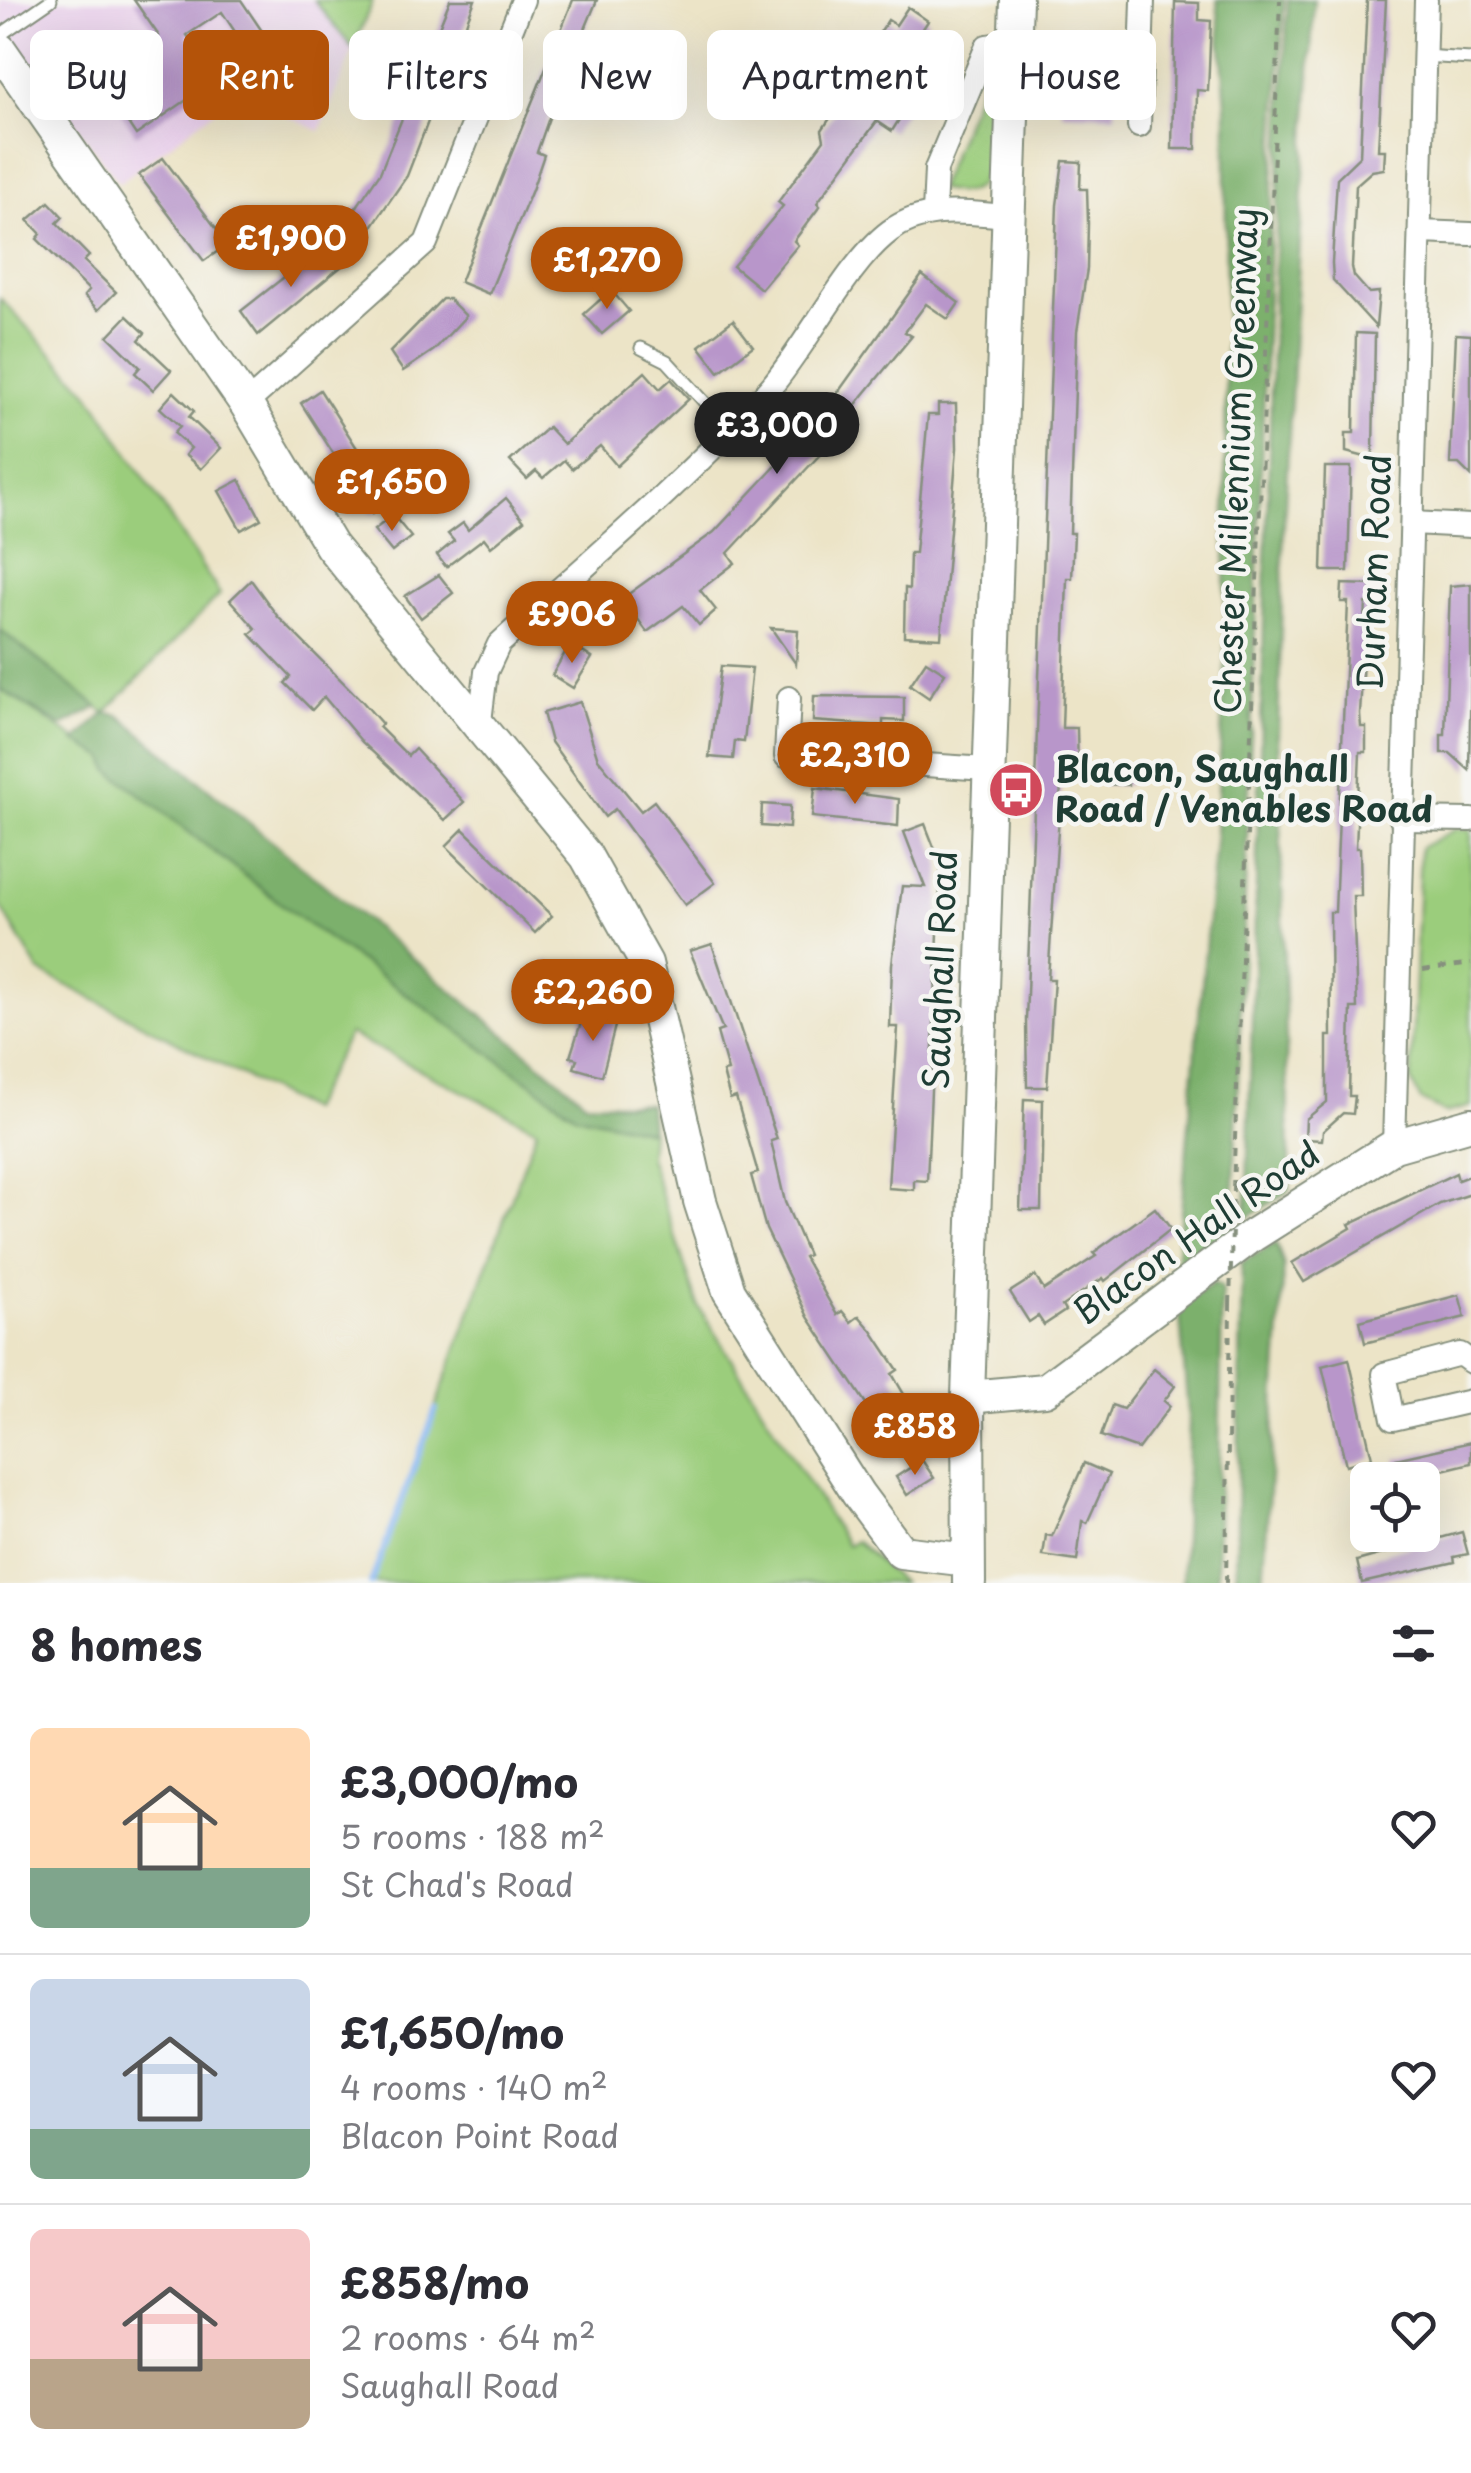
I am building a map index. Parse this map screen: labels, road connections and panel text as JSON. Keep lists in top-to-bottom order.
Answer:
{
  "streets": {
    "street": ["Durham Road", "Saughall Road", "Blacon Hall Road"],
    "path": ["Chester Millennium Greenway"]
  },
  "crossings": [
    ["Durham Road", "Blacon Hall Road"],
    ["Saughall Road", "Blacon Hall Road"]
  ],
  "places": {
    "bus stop": ["Blacon, Saughall Road / Venables Road"]
  },
  "page": {
    "chip": [
      "Buy",
      "Rent",
      "Filters",
      "New",
      "Apartment",
      "House"
    ],
    "price": [
      "£1,900",
      "£1,270",
      "£3,000",
      "£1,650",
      "£906",
      "£2,310",
      "£2,260",
      "£858"
    ],
    "heading": "8 homes",
    "list": [
      {
        "name": "£3,000/mo",
        "note": "5 rooms · 188 m² · St Chad's Road"
      },
      {
        "name": "£1,650/mo",
        "note": "4 rooms · 140 m² · Blacon Point Road"
      },
      {
        "name": "£858/mo",
        "note": "2 rooms · 64 m² · Saughall Road"
      }
    ]
  }
}
